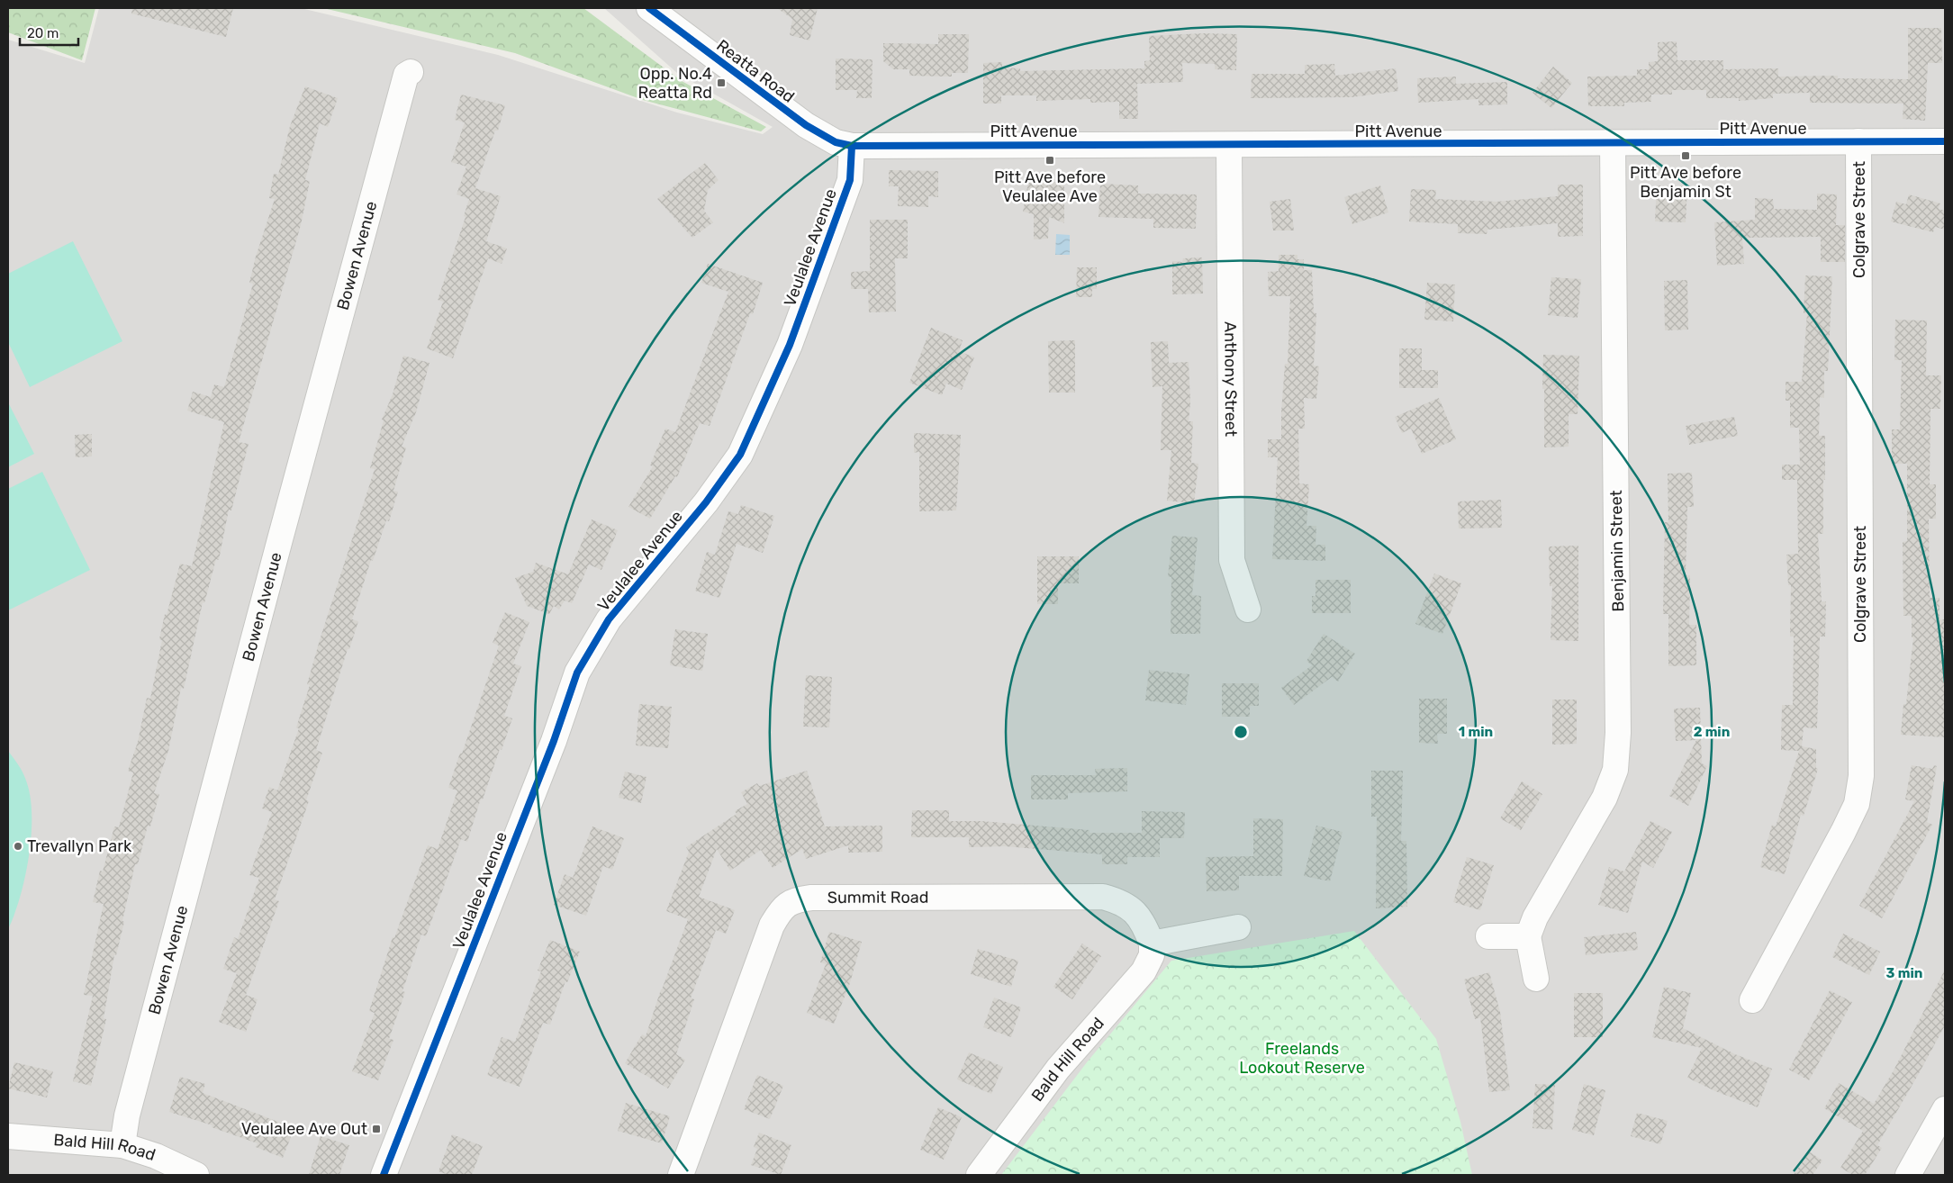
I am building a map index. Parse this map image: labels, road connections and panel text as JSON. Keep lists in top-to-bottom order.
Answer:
{
  "streets": {
    "street": [
      "Reatta Road",
      "Pitt Avenue",
      "Colgrave Street",
      "Veulalee Avenue",
      "Bowen Avenue",
      "Anthony Street",
      "Benjamin Street",
      "Summit Road",
      "Bald Hill Road"
    ]
  },
  "crossings": [
    ["Reatta Road", "Pitt Avenue"],
    ["Reatta Road", "Veulalee Avenue"],
    ["Pitt Avenue", "Colgrave Street"],
    ["Pitt Avenue", "Veulalee Avenue"],
    ["Pitt Avenue", "Anthony Street"],
    ["Pitt Avenue", "Benjamin Street"],
    ["Bowen Avenue", "Bald Hill Road"],
    ["Summit Road", "Bald Hill Road"]
  ],
  "parks": ["Freelands Lookout Reserve"],
  "places": {
    "transit": [
      "Opp. No.4 Reatta Rd",
      "Pitt Ave before Benjamin St",
      "Pitt Ave before Veulalee Ave",
      "Veulalee Ave Out"
    ],
    "other": ["Trevallyn Park"]
  },
  "scale_bar": "20 m",
  "rings": ["1 min", "2 min", "3 min"]
}
